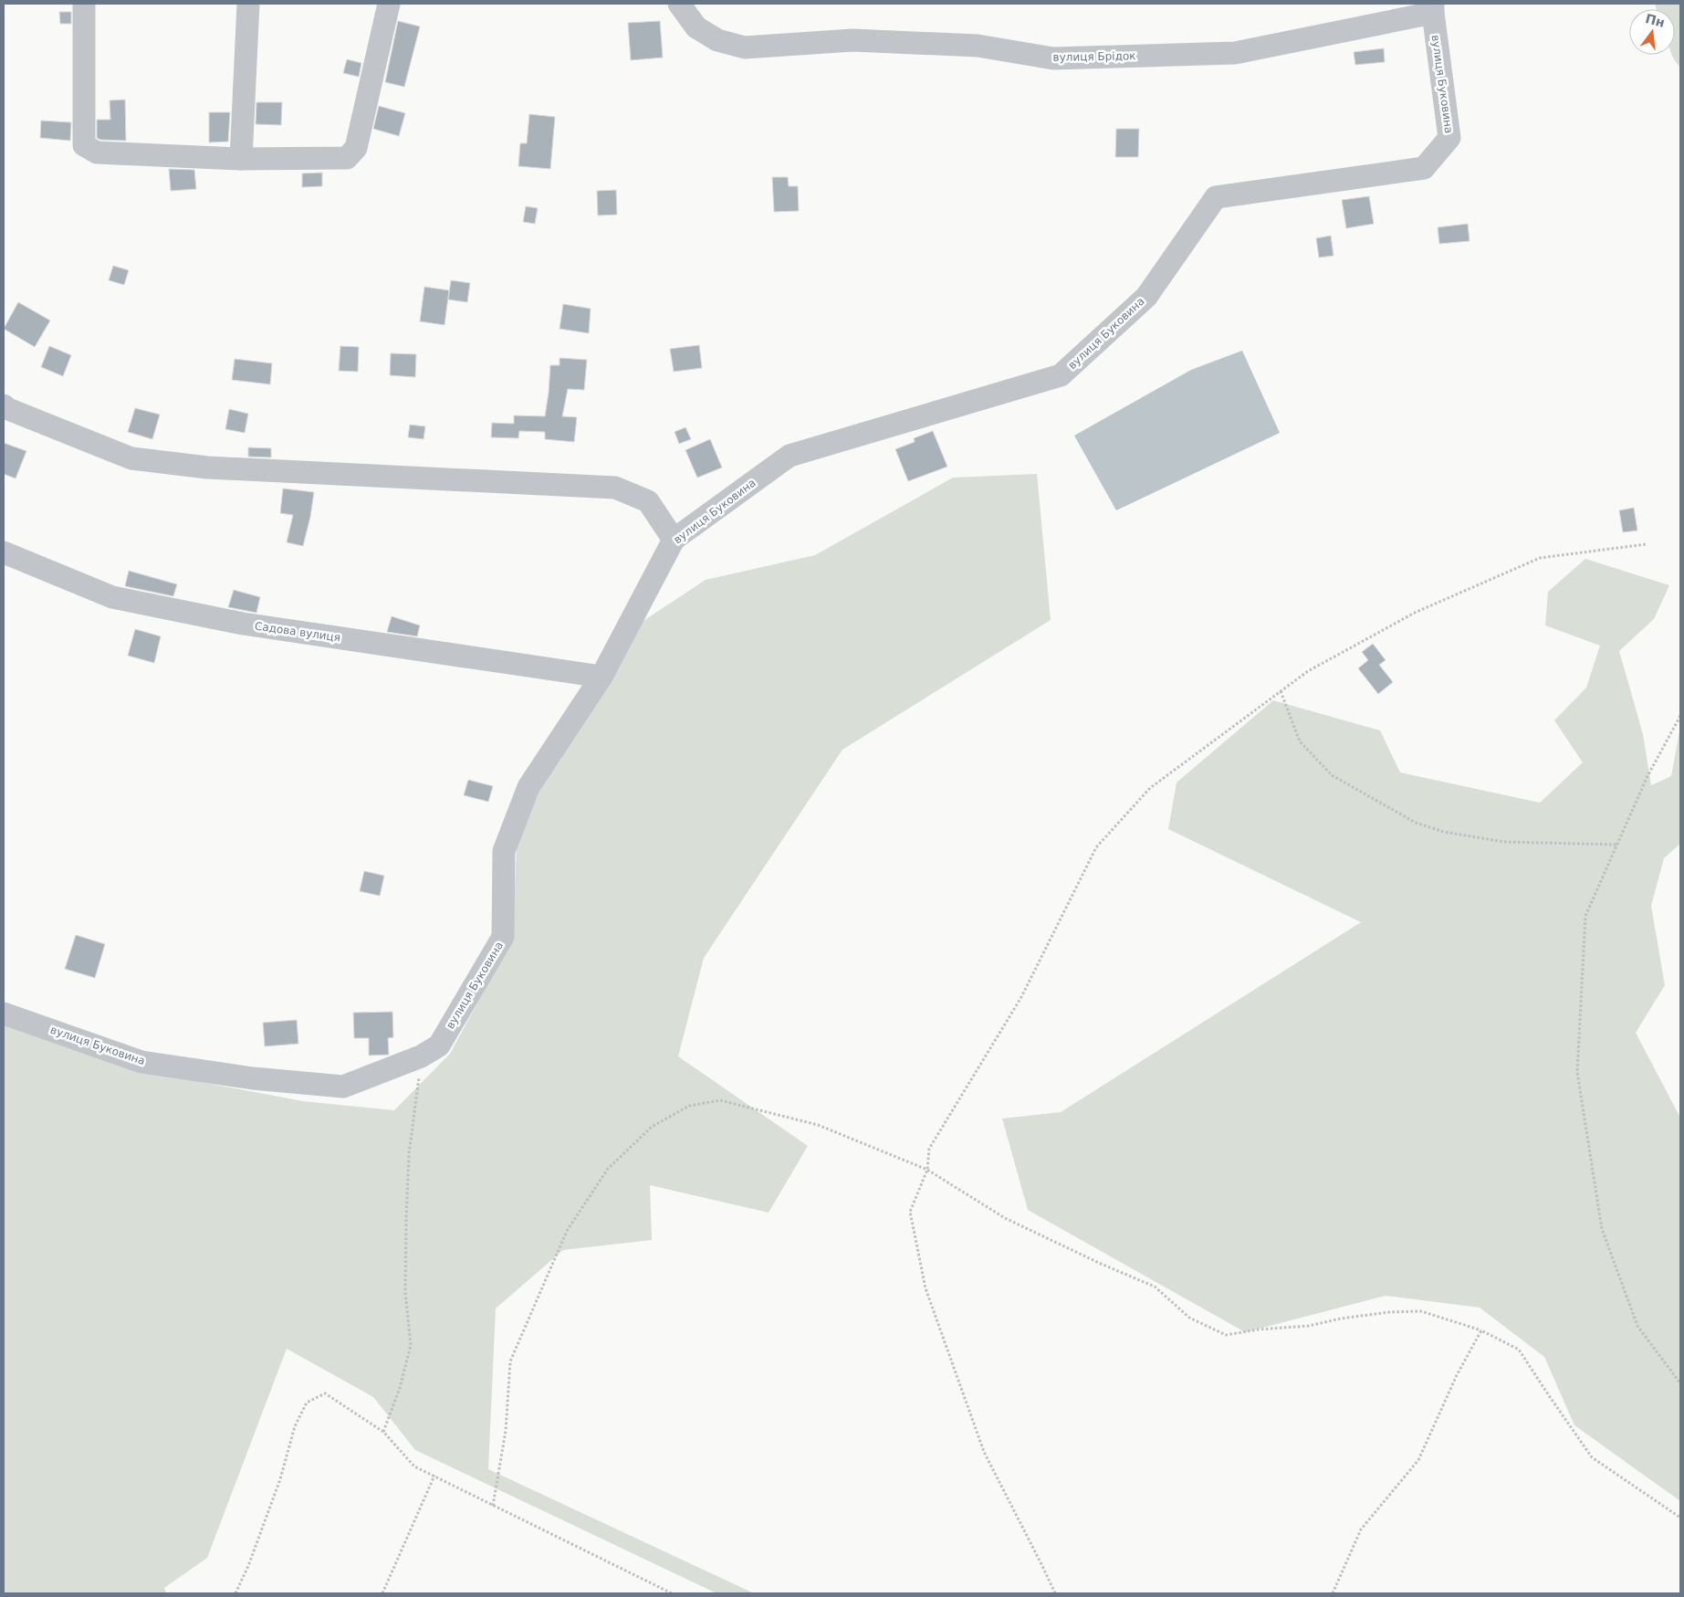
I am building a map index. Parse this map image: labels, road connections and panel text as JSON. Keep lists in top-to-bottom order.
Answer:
{
  "streets": {
    "street": ["вулиця Брідок", "вулиця Буковина", "Садова вулиця"]
  },
  "crossings": [
    ["вулиця Брідок", "вулиця Буковина"],
    ["вулиця Буковина", "Садова вулиця"]
  ],
  "north": "top"
}
